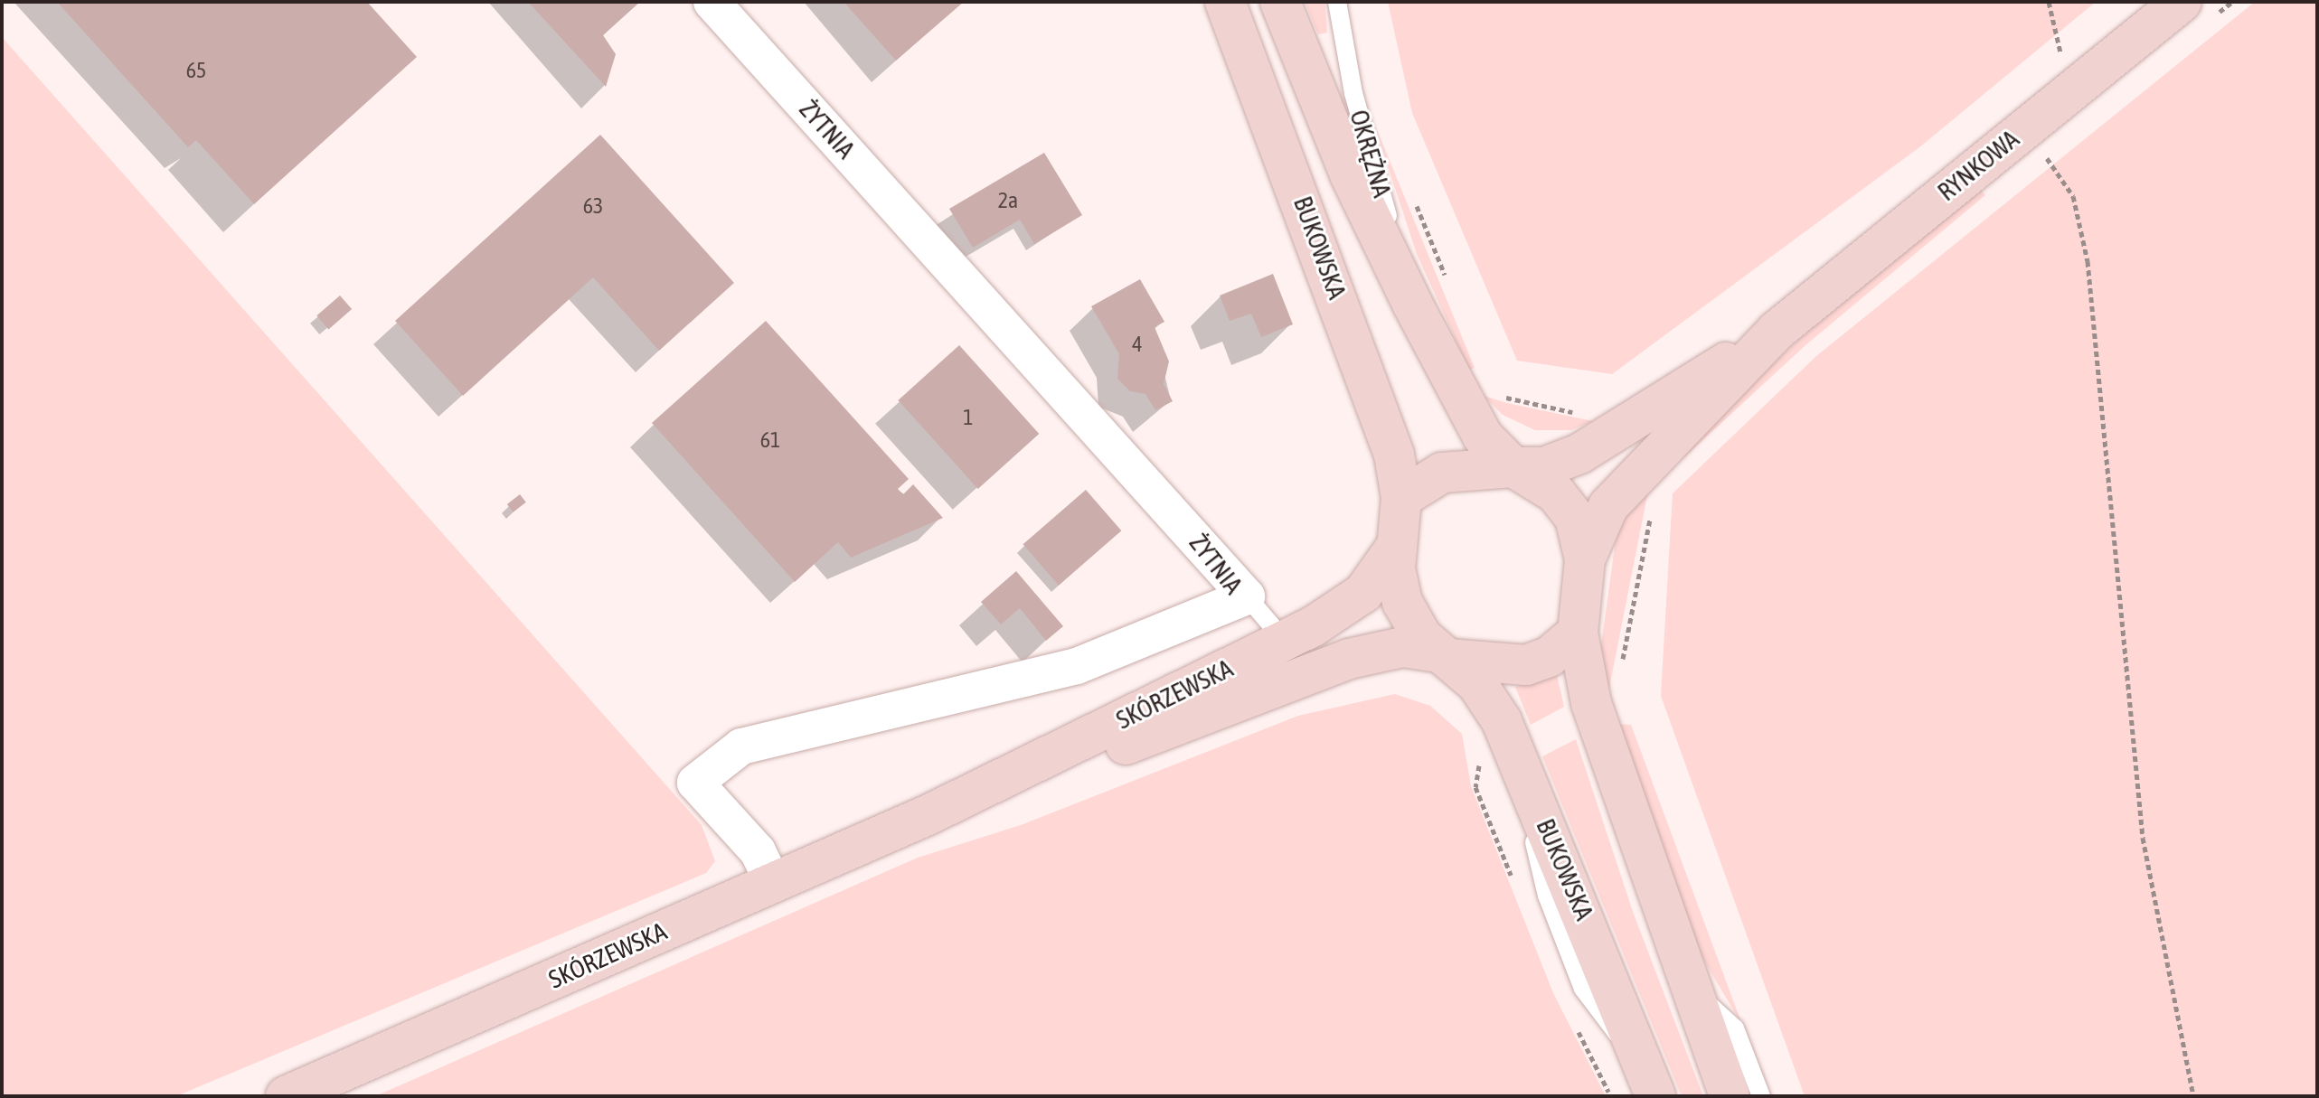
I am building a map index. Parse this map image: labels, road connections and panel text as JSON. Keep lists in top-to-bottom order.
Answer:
{
  "streets": {
    "street": [
      "ŻYTNIA",
      "RYNKOWA",
      "BUKOWSKA",
      "SKÓRZEWSKA"
    ],
    "lane": ["OKRĘŻNA"]
  },
  "crossings": [
    ["ŻYTNIA", "SKÓRZEWSKA"],
    ["OKRĘŻNA", "BUKOWSKA"],
    ["RYNKOWA", "BUKOWSKA"],
    ["RYNKOWA", "SKÓRZEWSKA"],
    ["BUKOWSKA", "SKÓRZEWSKA"]
  ],
  "house_numbers": [
    "65",
    "2a",
    "63",
    "4",
    "1",
    "61"
  ]
}
